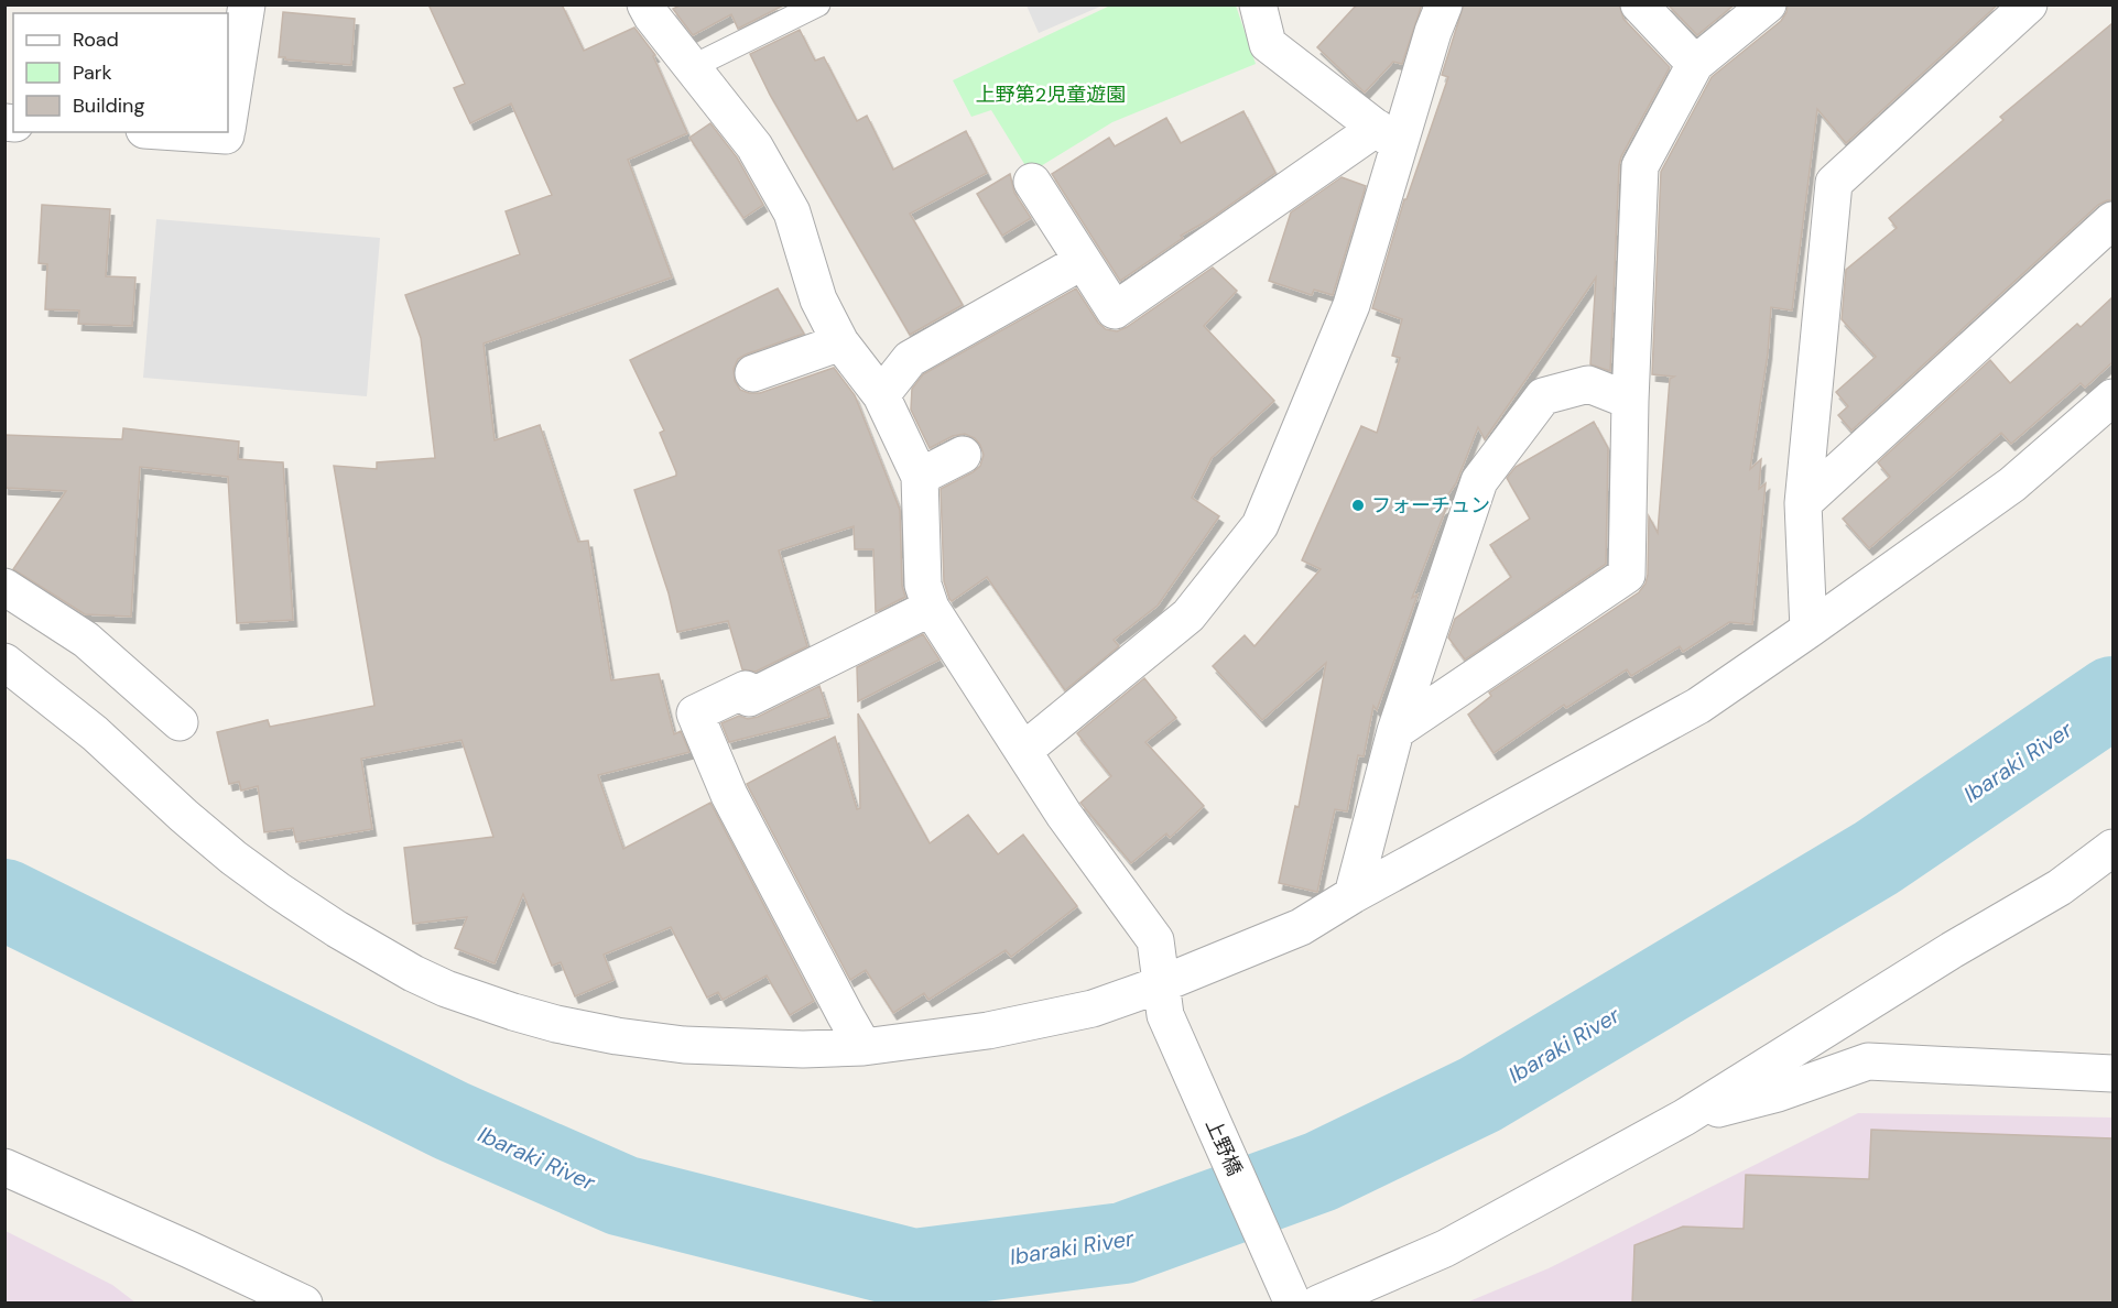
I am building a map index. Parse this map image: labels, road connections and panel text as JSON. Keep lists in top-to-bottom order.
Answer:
{
  "streets": {
    "street": ["上野橋"]
  },
  "water": ["Ibaraki River"],
  "parks": ["上野第2児童遊園"],
  "places": ["フォーチュン"],
  "legend": ["Road", "Park", "Building"]
}
